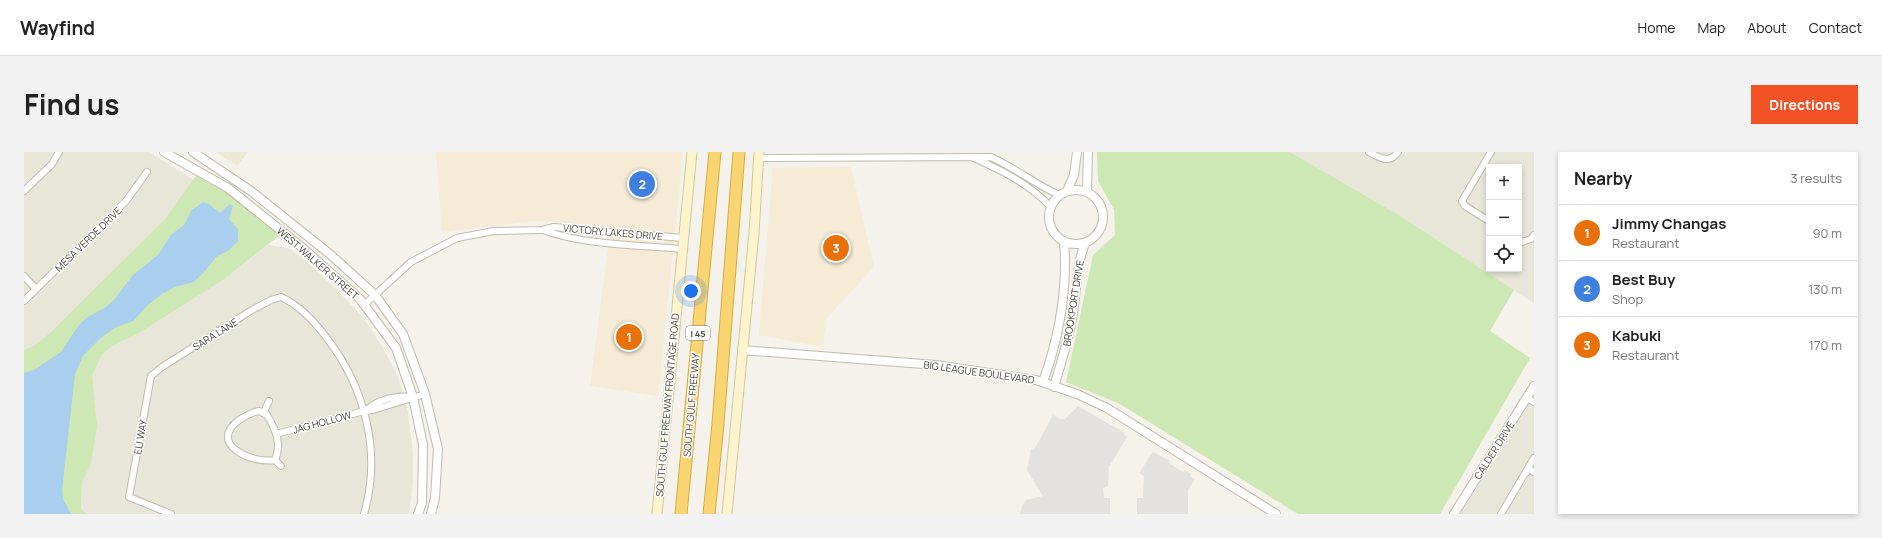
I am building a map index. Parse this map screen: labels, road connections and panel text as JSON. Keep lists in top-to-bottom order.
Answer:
{
  "streets": {
    "highway": ["I 45", "SOUTH GULF FREEWAY"],
    "main road": ["SOUTH GULF FREEWAY FRONTAGE ROAD"],
    "street": [
      "VICTORY LAKES DRIVE",
      "MESA VERDE DRIVE",
      "WEST WALKER STREET",
      "BROOKPORT DRIVE",
      "SARA LANE",
      "BIG LEAGUE BOULEVARD",
      "JAG HOLLOW",
      "ELI WAY",
      "CALDER DRIVE"
    ]
  },
  "crossings": [
    ["VICTORY LAKES DRIVE", "WEST WALKER STREET"],
    ["VICTORY LAKES DRIVE", "SOUTH GULF FREEWAY FRONTAGE ROAD"],
    ["WEST WALKER STREET", "JAG HOLLOW"],
    ["BROOKPORT DRIVE", "BIG LEAGUE BOULEVARD"],
    ["SARA LANE", "JAG HOLLOW"],
    ["SARA LANE", "ELI WAY"]
  ],
  "page": {
    "header": "Wayfind",
    "nav": [
      "Home",
      "Map",
      "About",
      "Contact"
    ],
    "title": "Find us",
    "buttons": "Directions",
    "heading": ["Nearby", "3 results"],
    "map_buttons": ["+", "−"],
    "pins": ["2", "3", "1"],
    "list": [
      {
        "mark": "1",
        "name": "Jimmy Changas",
        "note": "Restaurant",
        "value": "90 m"
      },
      {
        "mark": "2",
        "name": "Best Buy",
        "note": "Shop",
        "value": "130 m"
      },
      {
        "mark": "3",
        "name": "Kabuki",
        "note": "Restaurant",
        "value": "170 m"
      }
    ]
  }
}
